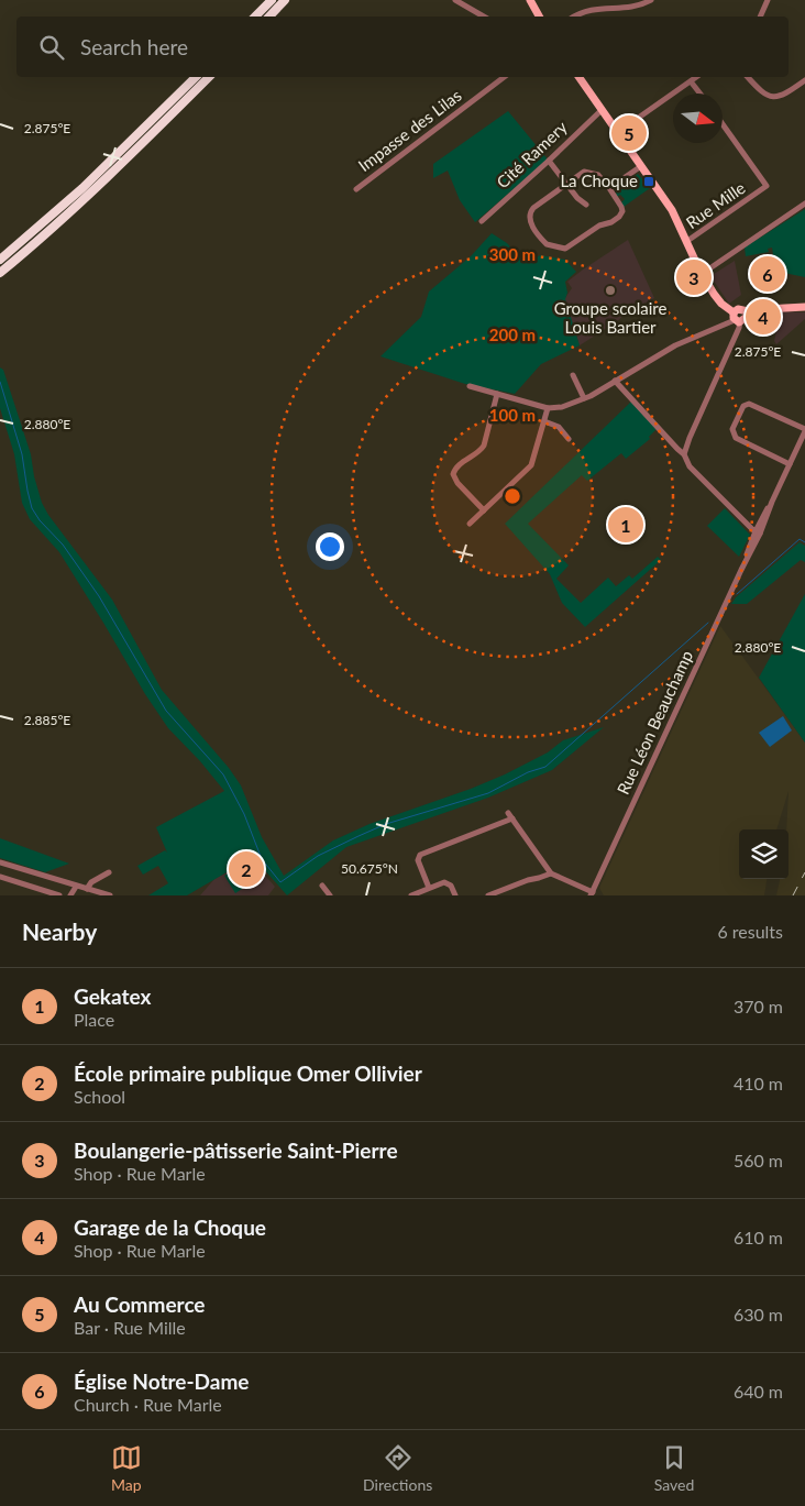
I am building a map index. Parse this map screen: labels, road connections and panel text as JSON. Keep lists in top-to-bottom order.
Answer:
{
  "streets": {
    "street": [
      "Impasse des Lilas",
      "Cité Ramery",
      "Rue Mille",
      "Rue Léon Beauchamp"
    ]
  },
  "places": {
    "transit": ["La Choque"],
    "other": ["Groupe scolaire Louis Bartier"]
  },
  "north": "right",
  "page": {
    "search": "Search here",
    "pins": [
      "5",
      "6",
      "3",
      "4",
      "1",
      "2"
    ],
    "heading": ["Nearby", "6 results"],
    "list": [
      {
        "mark": "1",
        "name": "Gekatex",
        "note": "Place",
        "value": "370 m"
      },
      {
        "mark": "2",
        "name": "École primaire publique Omer Ollivier",
        "note": "School",
        "value": "410 m"
      },
      {
        "mark": "3",
        "name": "Boulangerie-pâtisserie Saint-Pierre",
        "note": "Shop · Rue Marle",
        "value": "560 m"
      },
      {
        "mark": "4",
        "name": "Garage de la Choque",
        "note": "Shop · Rue Marle",
        "value": "610 m"
      },
      {
        "mark": "5",
        "name": "Au Commerce",
        "note": "Bar · Rue Mille",
        "value": "630 m"
      },
      {
        "mark": "6",
        "name": "Église Notre-Dame",
        "note": "Church · Rue Marle",
        "value": "640 m"
      }
    ],
    "nav": ["Map", "Directions", "Saved"]
  },
  "coordinates": [
    "2.875°E",
    "2.880°E",
    "2.885°E",
    "50.675°N"
  ],
  "rings": ["300 m", "200 m", "100 m"]
}
